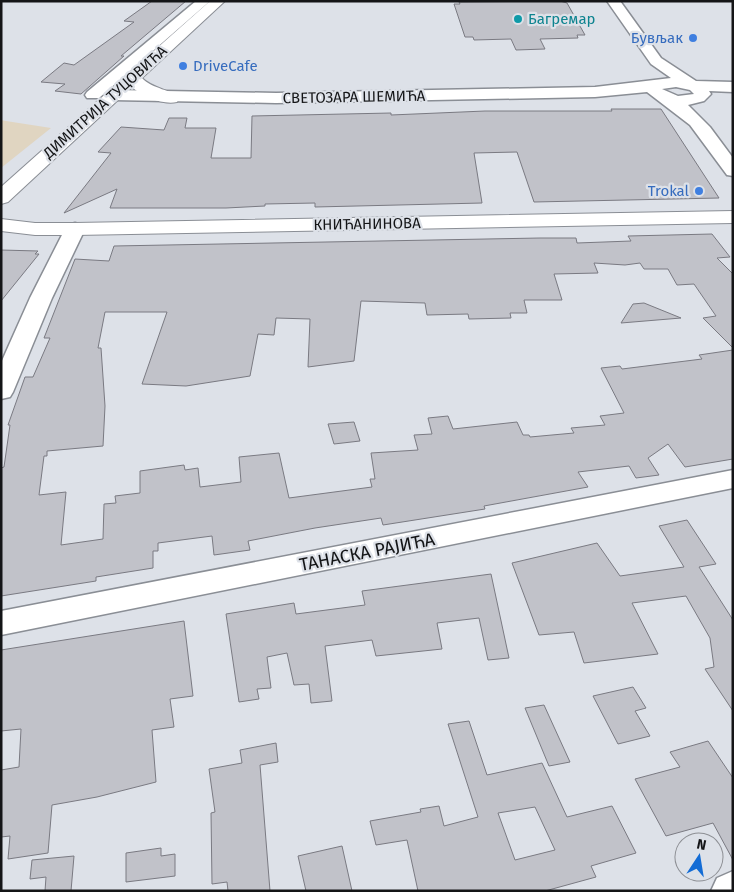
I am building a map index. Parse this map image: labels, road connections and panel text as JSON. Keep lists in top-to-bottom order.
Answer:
{
  "streets": {
    "main road": ["ДИМИТРИЈА ТУЦОВИЋА", "КНИЋАНИНОВА"],
    "street": ["СВЕТОЗАРА ШЕМИЋА", "ТАНАСКА РАЈИЋА"]
  },
  "crossings": [
    ["СВЕТОЗАРА ШЕМИЋА", "ДИМИТРИЈА ТУЦОВИЋА"]
  ],
  "places": [
    "Багремар",
    "Бувљак",
    "DriveCafe",
    "Trokal"
  ],
  "north": "top"
}
